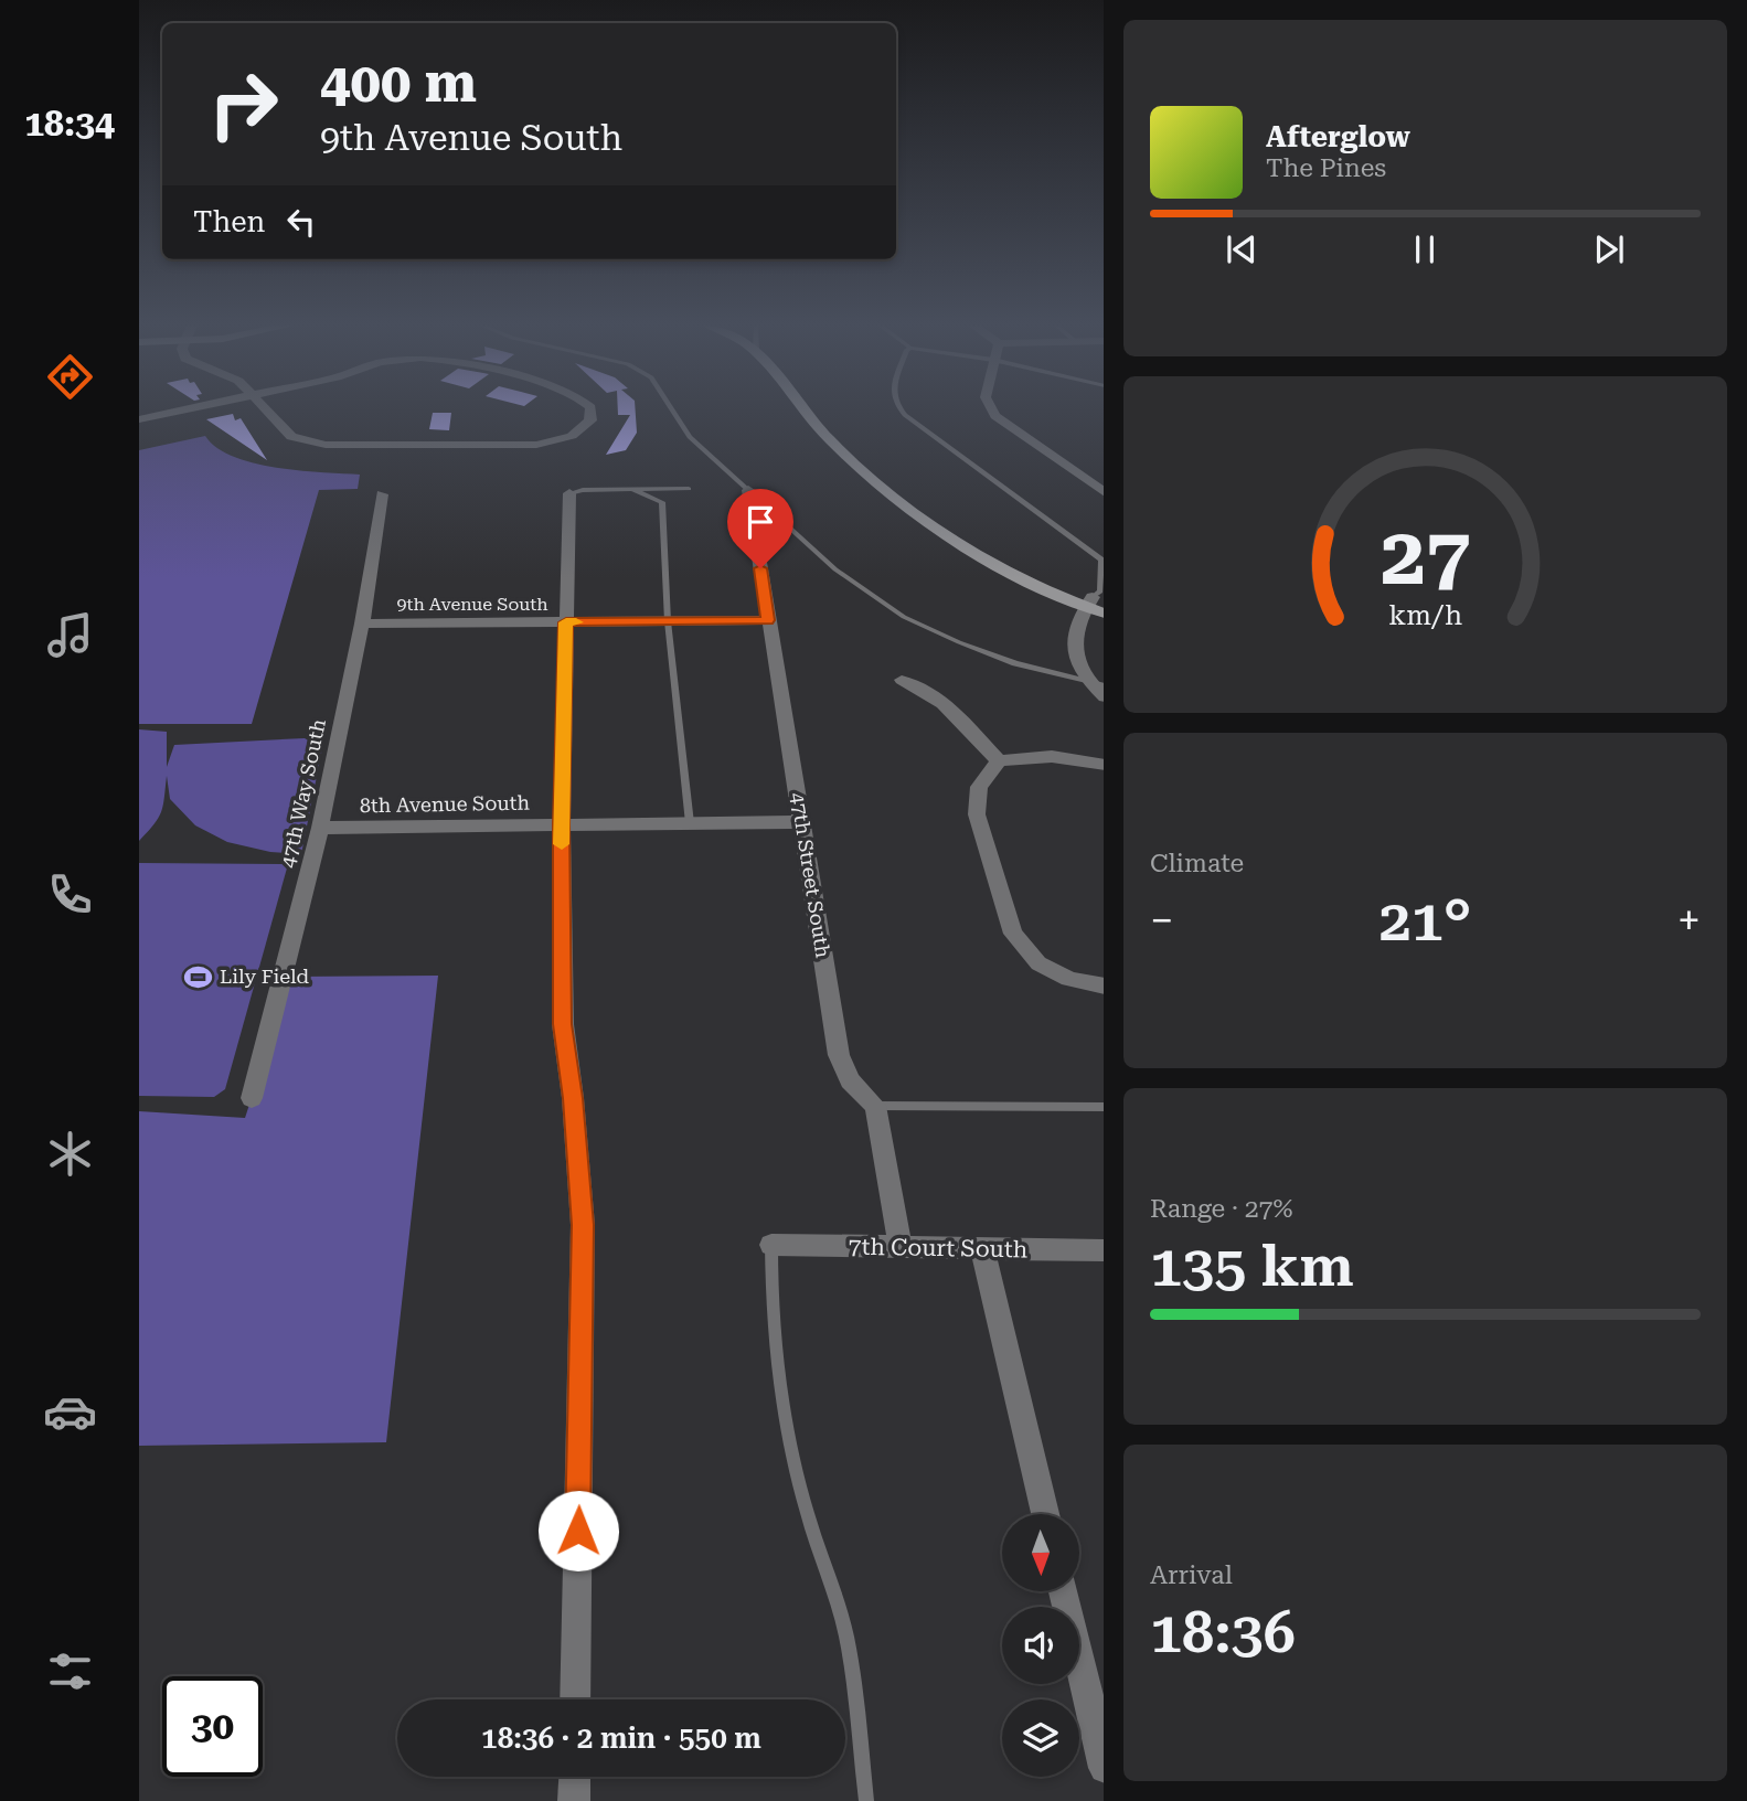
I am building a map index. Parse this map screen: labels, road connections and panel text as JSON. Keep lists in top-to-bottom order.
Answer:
{
  "streets": {
    "street": [
      "9th Avenue South",
      "47th Way South",
      "8th Avenue South",
      "47th Street South",
      "7th Court South"
    ]
  },
  "crossings": [
    ["9th Avenue South", "47th Way South"],
    ["9th Avenue South", "47th Street South"],
    ["47th Way South", "8th Avenue South"],
    ["8th Avenue South", "47th Street South"]
  ],
  "places": {
    "sports": ["Lily Field"]
  },
  "north": "bottom",
  "page": {
    "tabs": "18:34",
    "turn": ["400 m", "9th Avenue South"],
    "song": ["Afterglow", "The Pines"],
    "then": "Then",
    "tile": [
      "Climate",
      ["Range · 27%", "135 km"],
      ["Arrival", "18:36"]
    ],
    "heat": ["−", "21°", "+"],
    "limit": "30",
    "trip": "18:36 · 2 min · 550 m",
    "gauge": ["27", "km/h"]
  }
}
